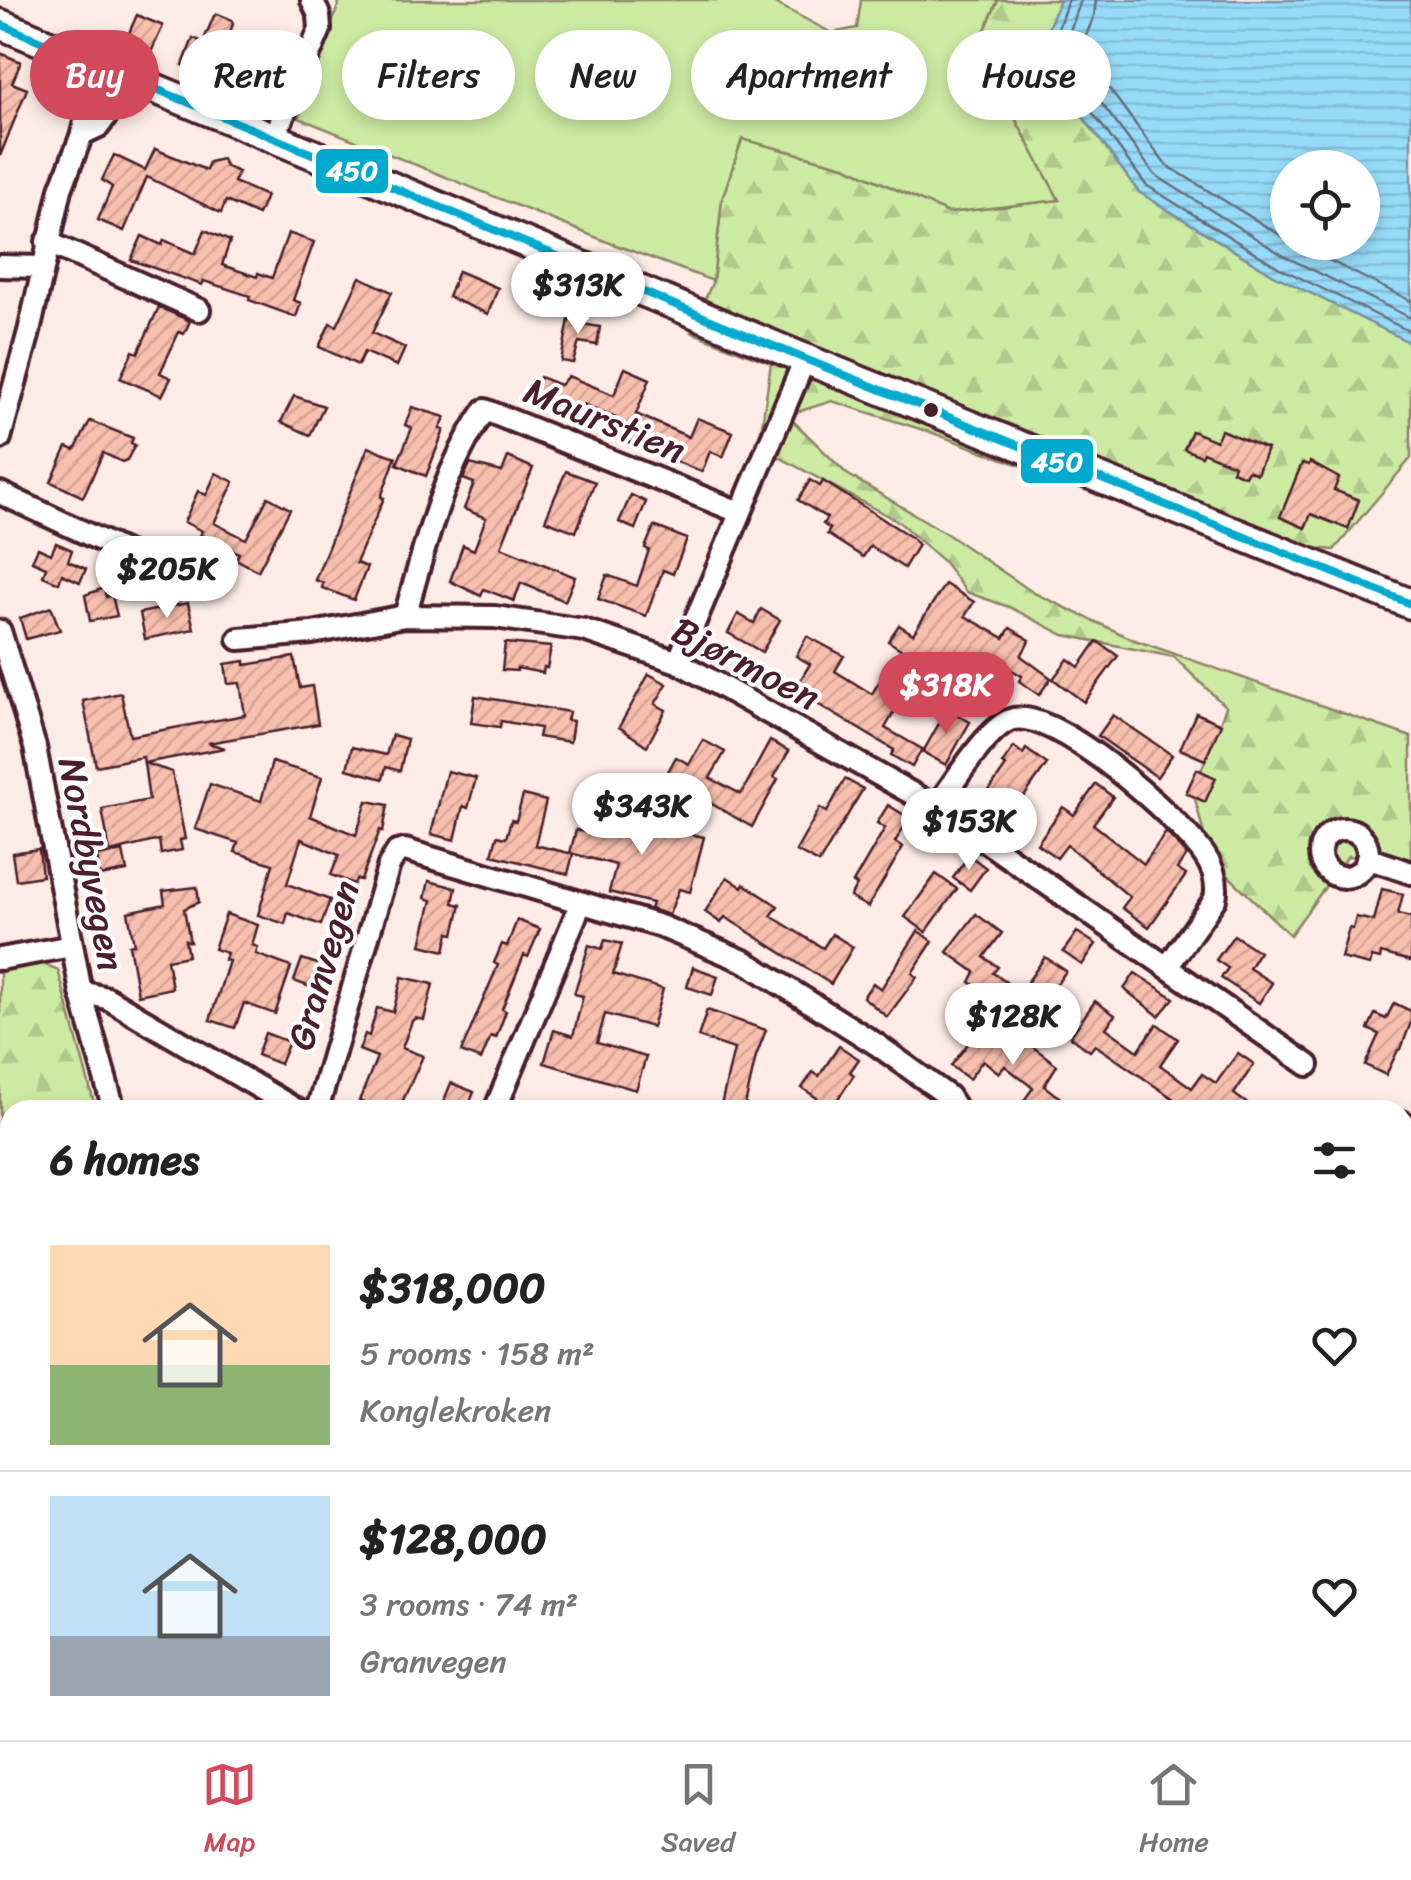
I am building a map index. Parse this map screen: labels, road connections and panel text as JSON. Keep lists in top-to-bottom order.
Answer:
{
  "streets": {
    "street": [
      "Maurstien",
      "Bjørmoen",
      "Nordbyvegen",
      "Granvegen"
    ]
  },
  "crossings": [
    ["Maurstien", "Bjørmoen"]
  ],
  "lines": ["transit line 450"],
  "page": {
    "chip": [
      "Buy",
      "Rent",
      "Filters",
      "New",
      "Apartment",
      "House"
    ],
    "price": [
      "$313K",
      "$205K",
      "$318K",
      "$343K",
      "$153K",
      "$128K"
    ],
    "heading": "6 homes",
    "list": [
      {
        "name": "$318,000",
        "note": "5 rooms · 158 m² · Konglekroken"
      },
      {
        "name": "$128,000",
        "note": "3 rooms · 74 m² · Granvegen"
      }
    ],
    "tabs": ["Map", "Saved", "Home"]
  }
}
